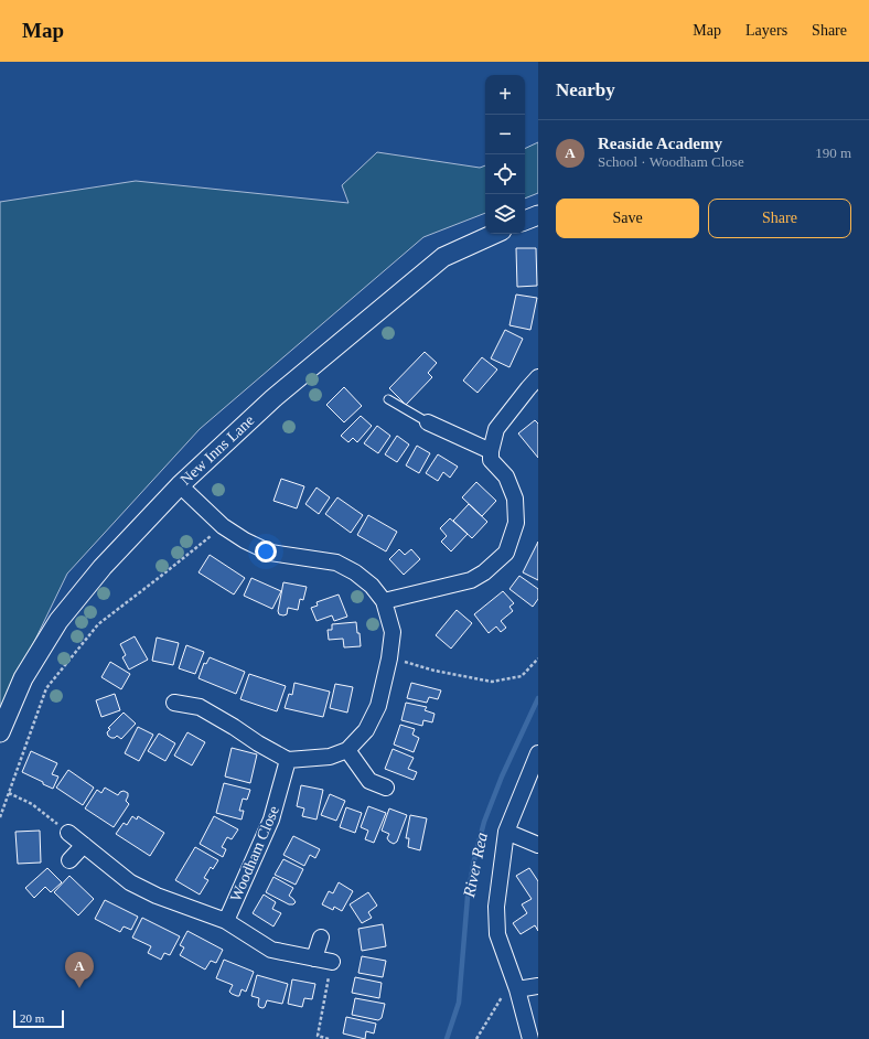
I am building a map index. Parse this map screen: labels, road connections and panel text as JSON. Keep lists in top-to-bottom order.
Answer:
{
  "streets": {
    "street": ["New Inns Lane", "Woodham Close"]
  },
  "water": ["River Rea"],
  "scale_bar": "20 m",
  "page": {
    "header": "Map",
    "nav": ["Map", "Layers", "Share"],
    "heading": "Nearby",
    "map_buttons": ["+", "−"],
    "list": [
      {
        "mark": "A",
        "name": "Reaside Academy",
        "note": "School · Woodham Close",
        "value": "190 m"
      }
    ],
    "buttons": ["Save", "Share"],
    "pins": "A",
    "scale": "20 m"
  }
}
